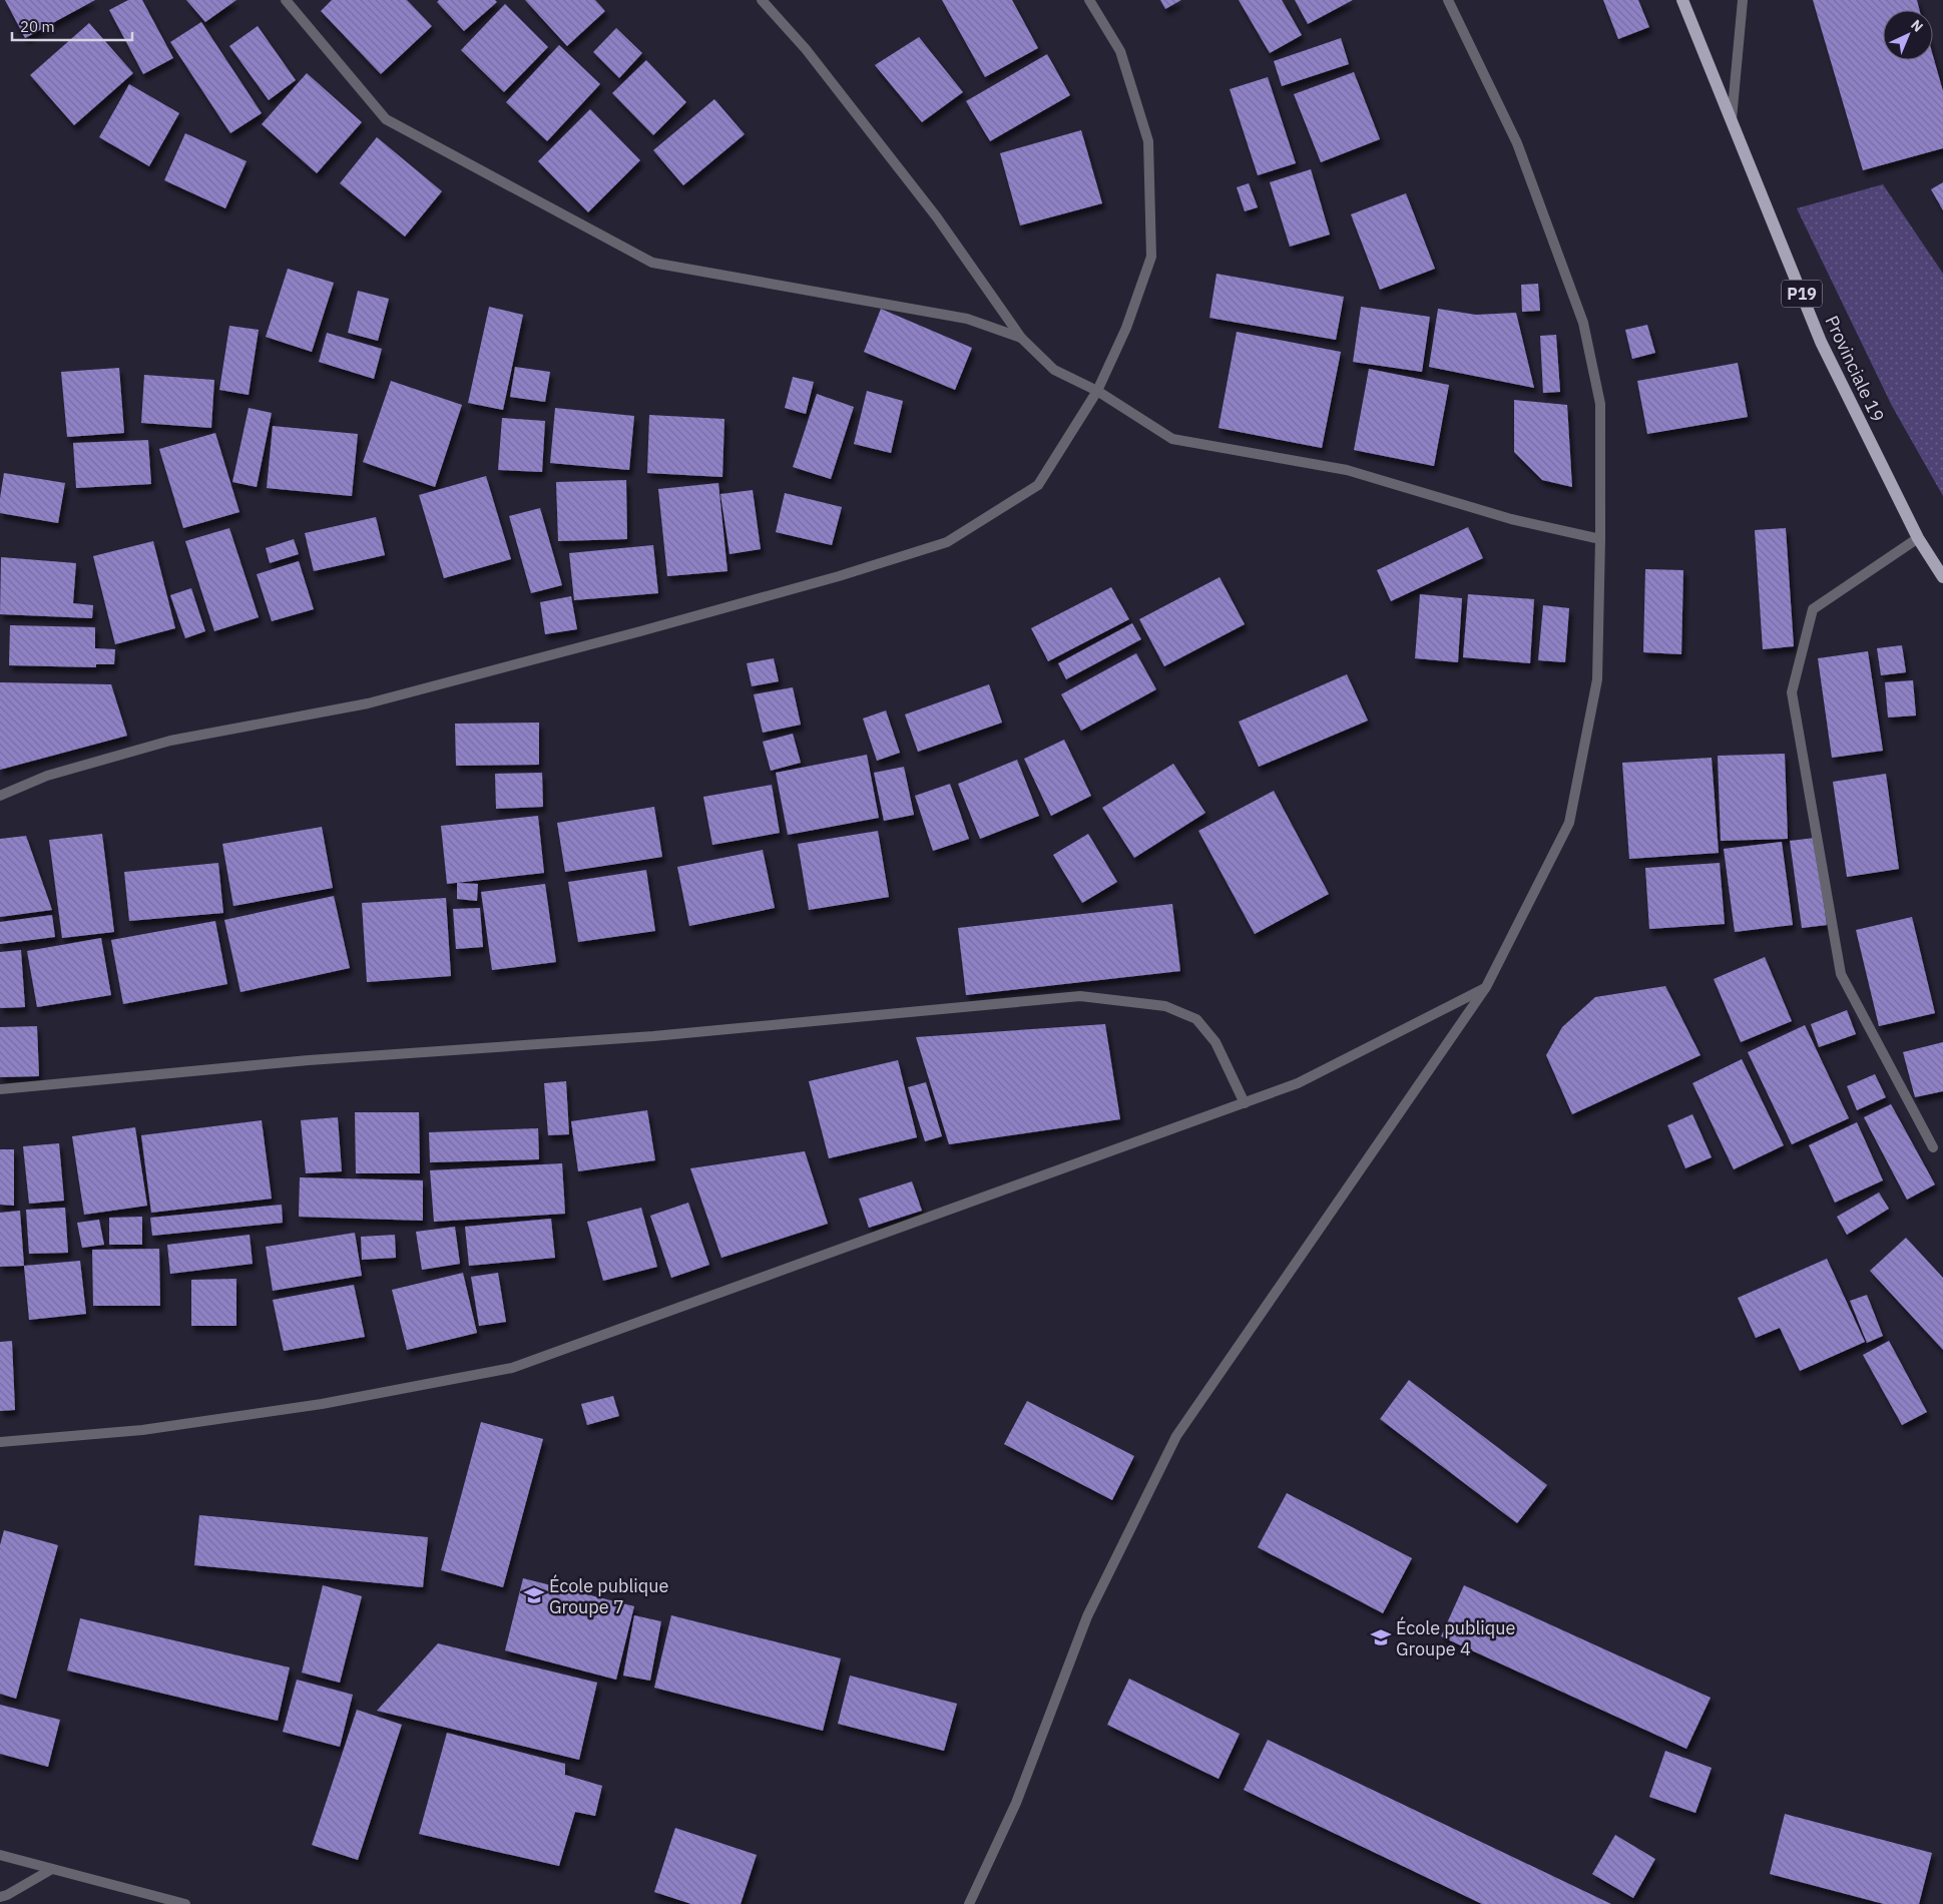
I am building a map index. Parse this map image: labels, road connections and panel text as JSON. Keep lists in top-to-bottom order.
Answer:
{
  "streets": {
    "main road": ["P19", "Provinciale 19"]
  },
  "places": {
    "school or university": ["École publique Groupe 7", "École publique Groupe 4"]
  },
  "scale_bar": "20 m",
  "north": "top right"
}
